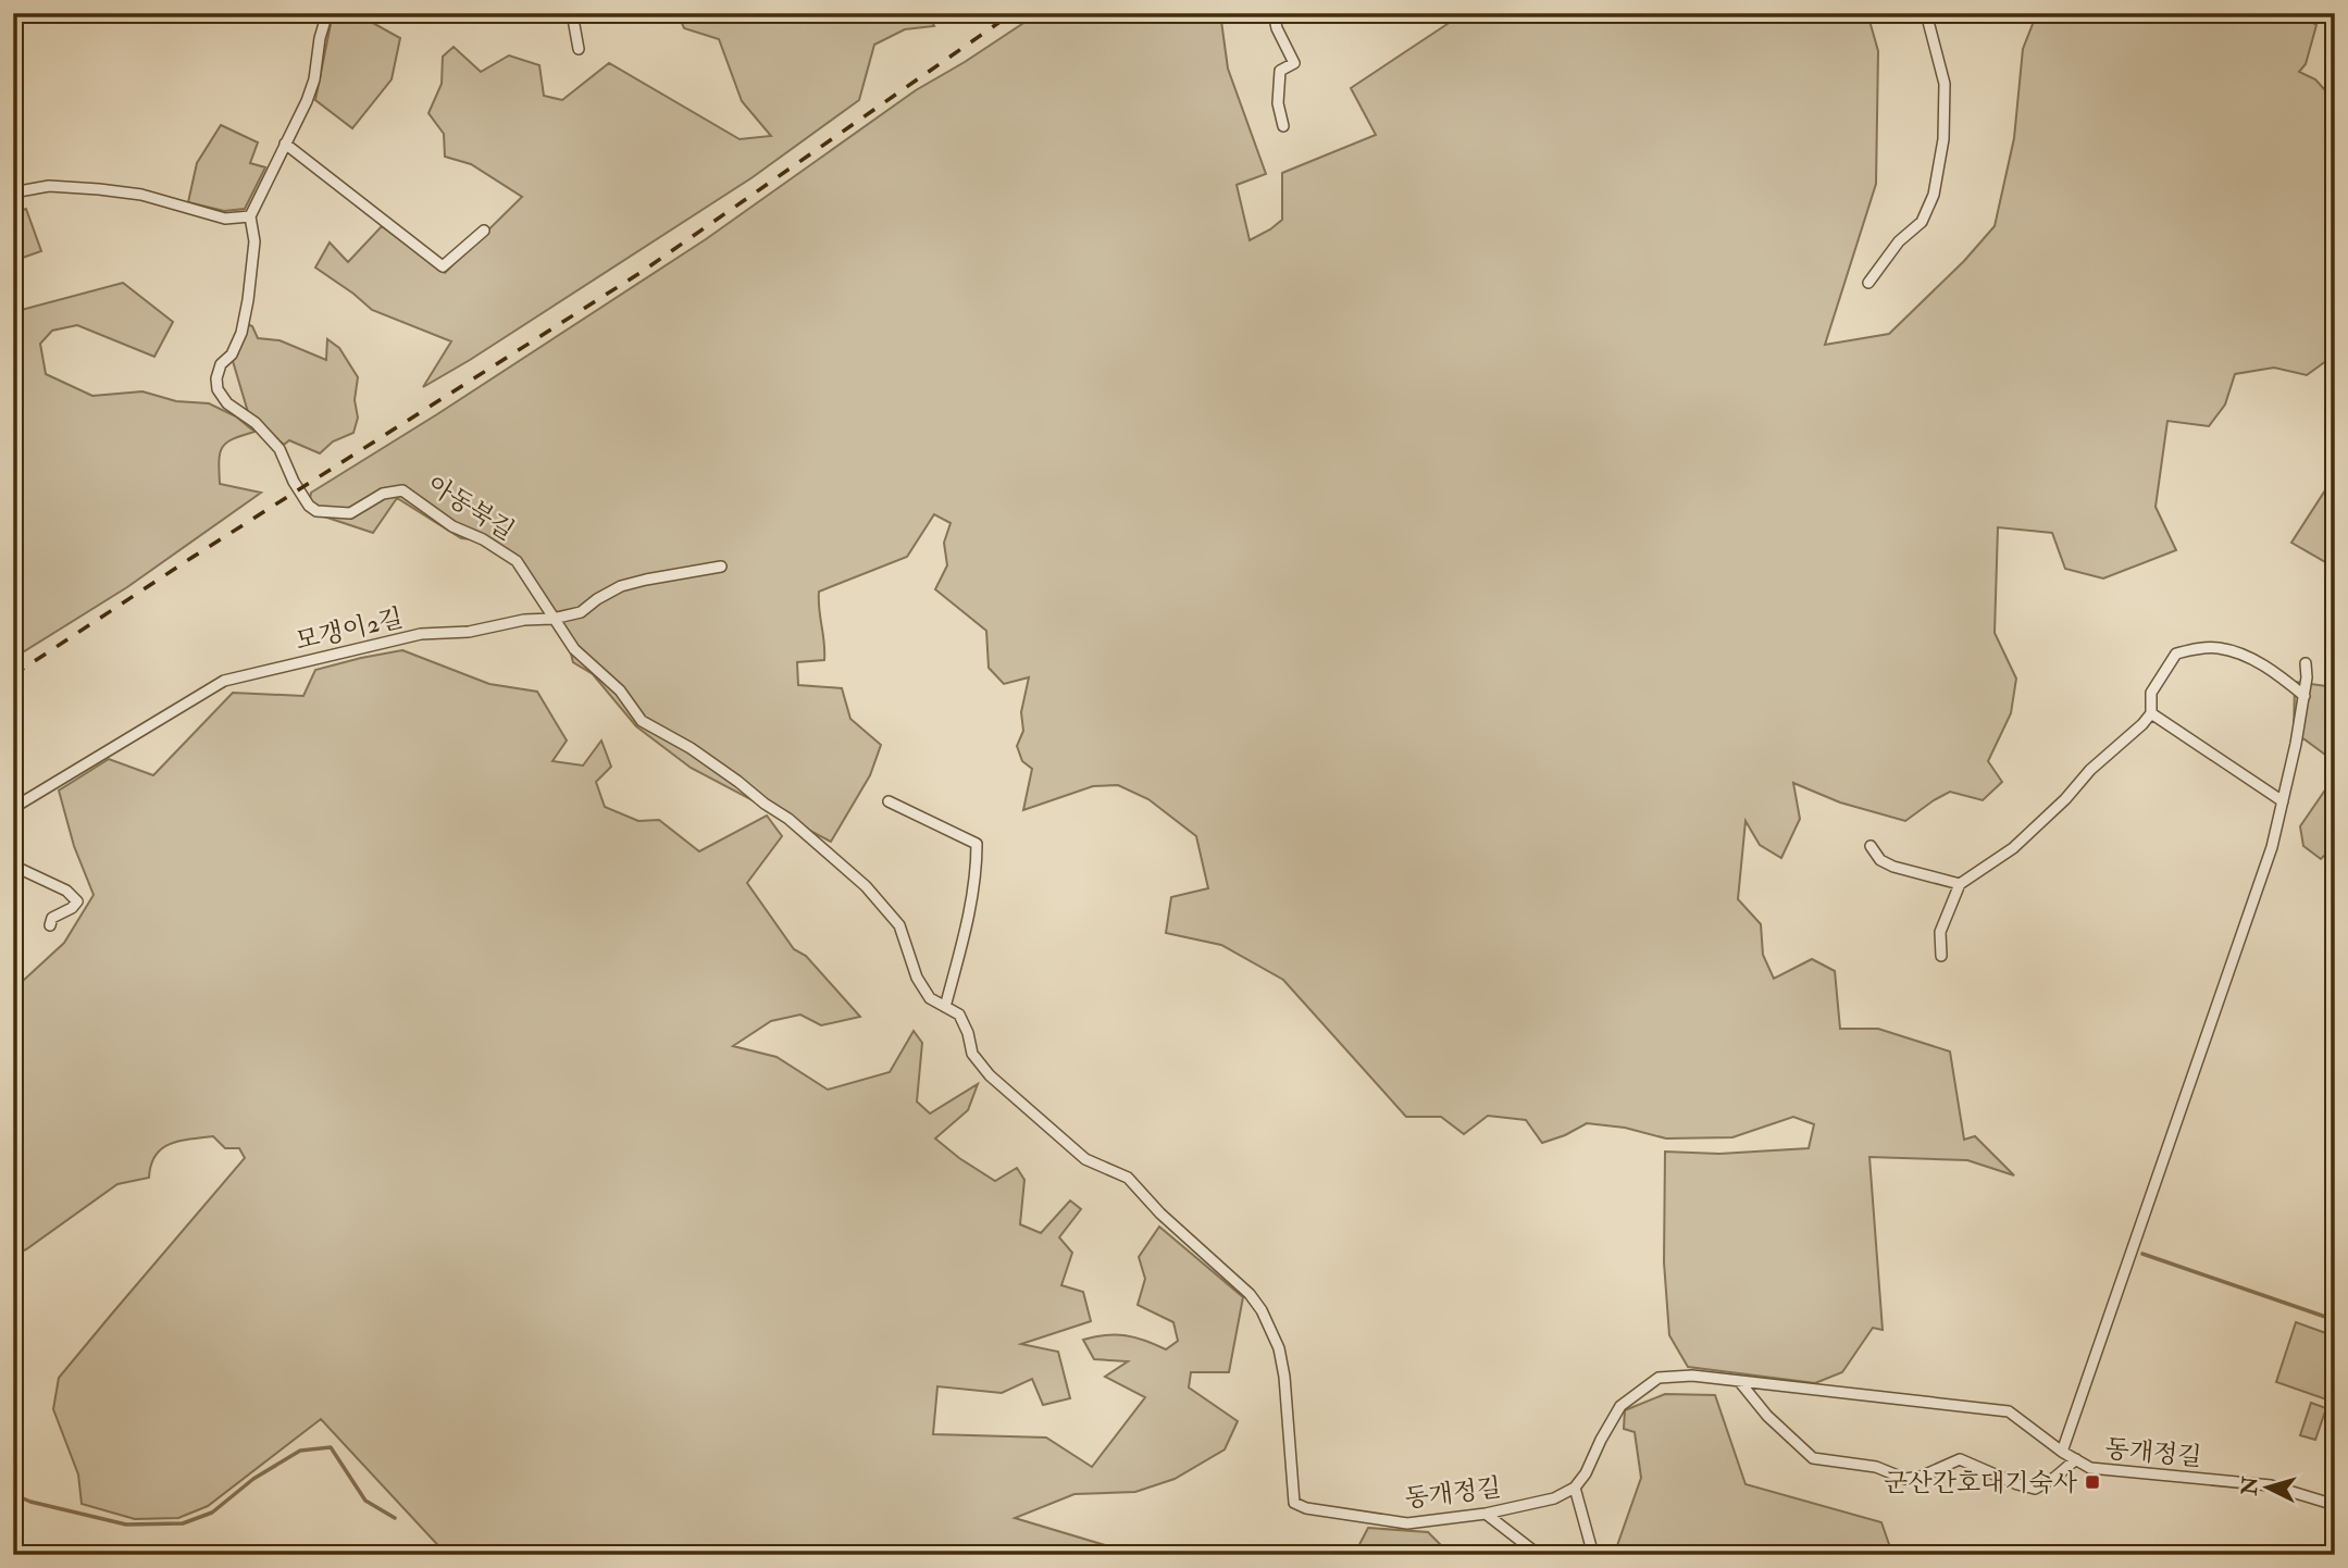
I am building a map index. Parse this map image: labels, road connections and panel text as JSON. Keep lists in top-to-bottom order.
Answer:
{
  "streets": {
    "street": ["아동북길", "모갱이2길", "동개정길"]
  },
  "crossings": [
    ["아동북길", "모갱이2길"],
    ["아동북길", "동개정길"],
    ["모갱이2길", "동개정길"]
  ],
  "places": {
    "transit": ["군산간호대기숙사"]
  },
  "north": "left"
}
